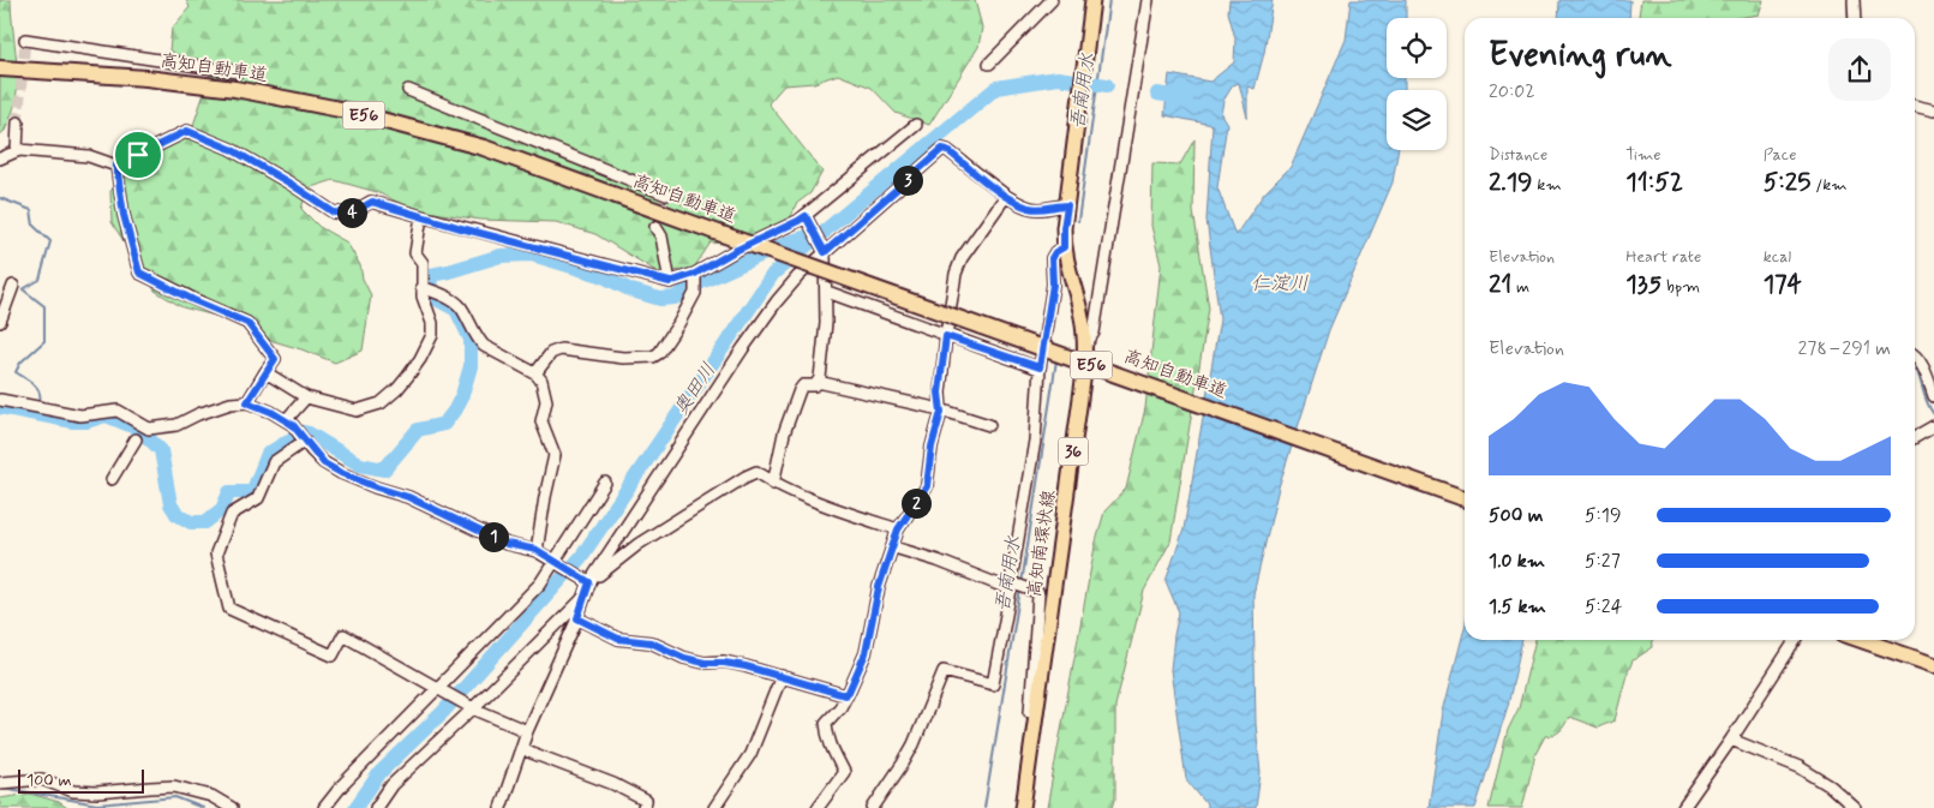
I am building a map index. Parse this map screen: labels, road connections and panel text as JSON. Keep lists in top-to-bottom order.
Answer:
{
  "streets": {
    "highway": ["高知自動車道", "E56"],
    "main road": ["36", "高知南環状線"]
  },
  "water": ["吾南用水", "仁淀川", "奥田川"],
  "scale_bar": "100 m",
  "page": {
    "heading": ["Evening run", "20:02"],
    "stats": [
      ["Distance", "2.19 km"],
      ["Time", "11:52"],
      ["Pace", "5:25 /km"],
      ["Elevation", "21 m"],
      ["Heart rate", "135 bpm"],
      ["kcal", "174"]
    ],
    "pins": [
      "3",
      "4",
      "2",
      "1"
    ],
    "chart": ["Elevation", "278–291 m"],
    "list": [
      {
        "name": "500 m",
        "note": "5:19"
      },
      {
        "name": "1.0 km",
        "note": "5:27"
      },
      {
        "name": "1.5 km",
        "note": "5:24"
      }
    ],
    "scale": "100 m"
  }
}
